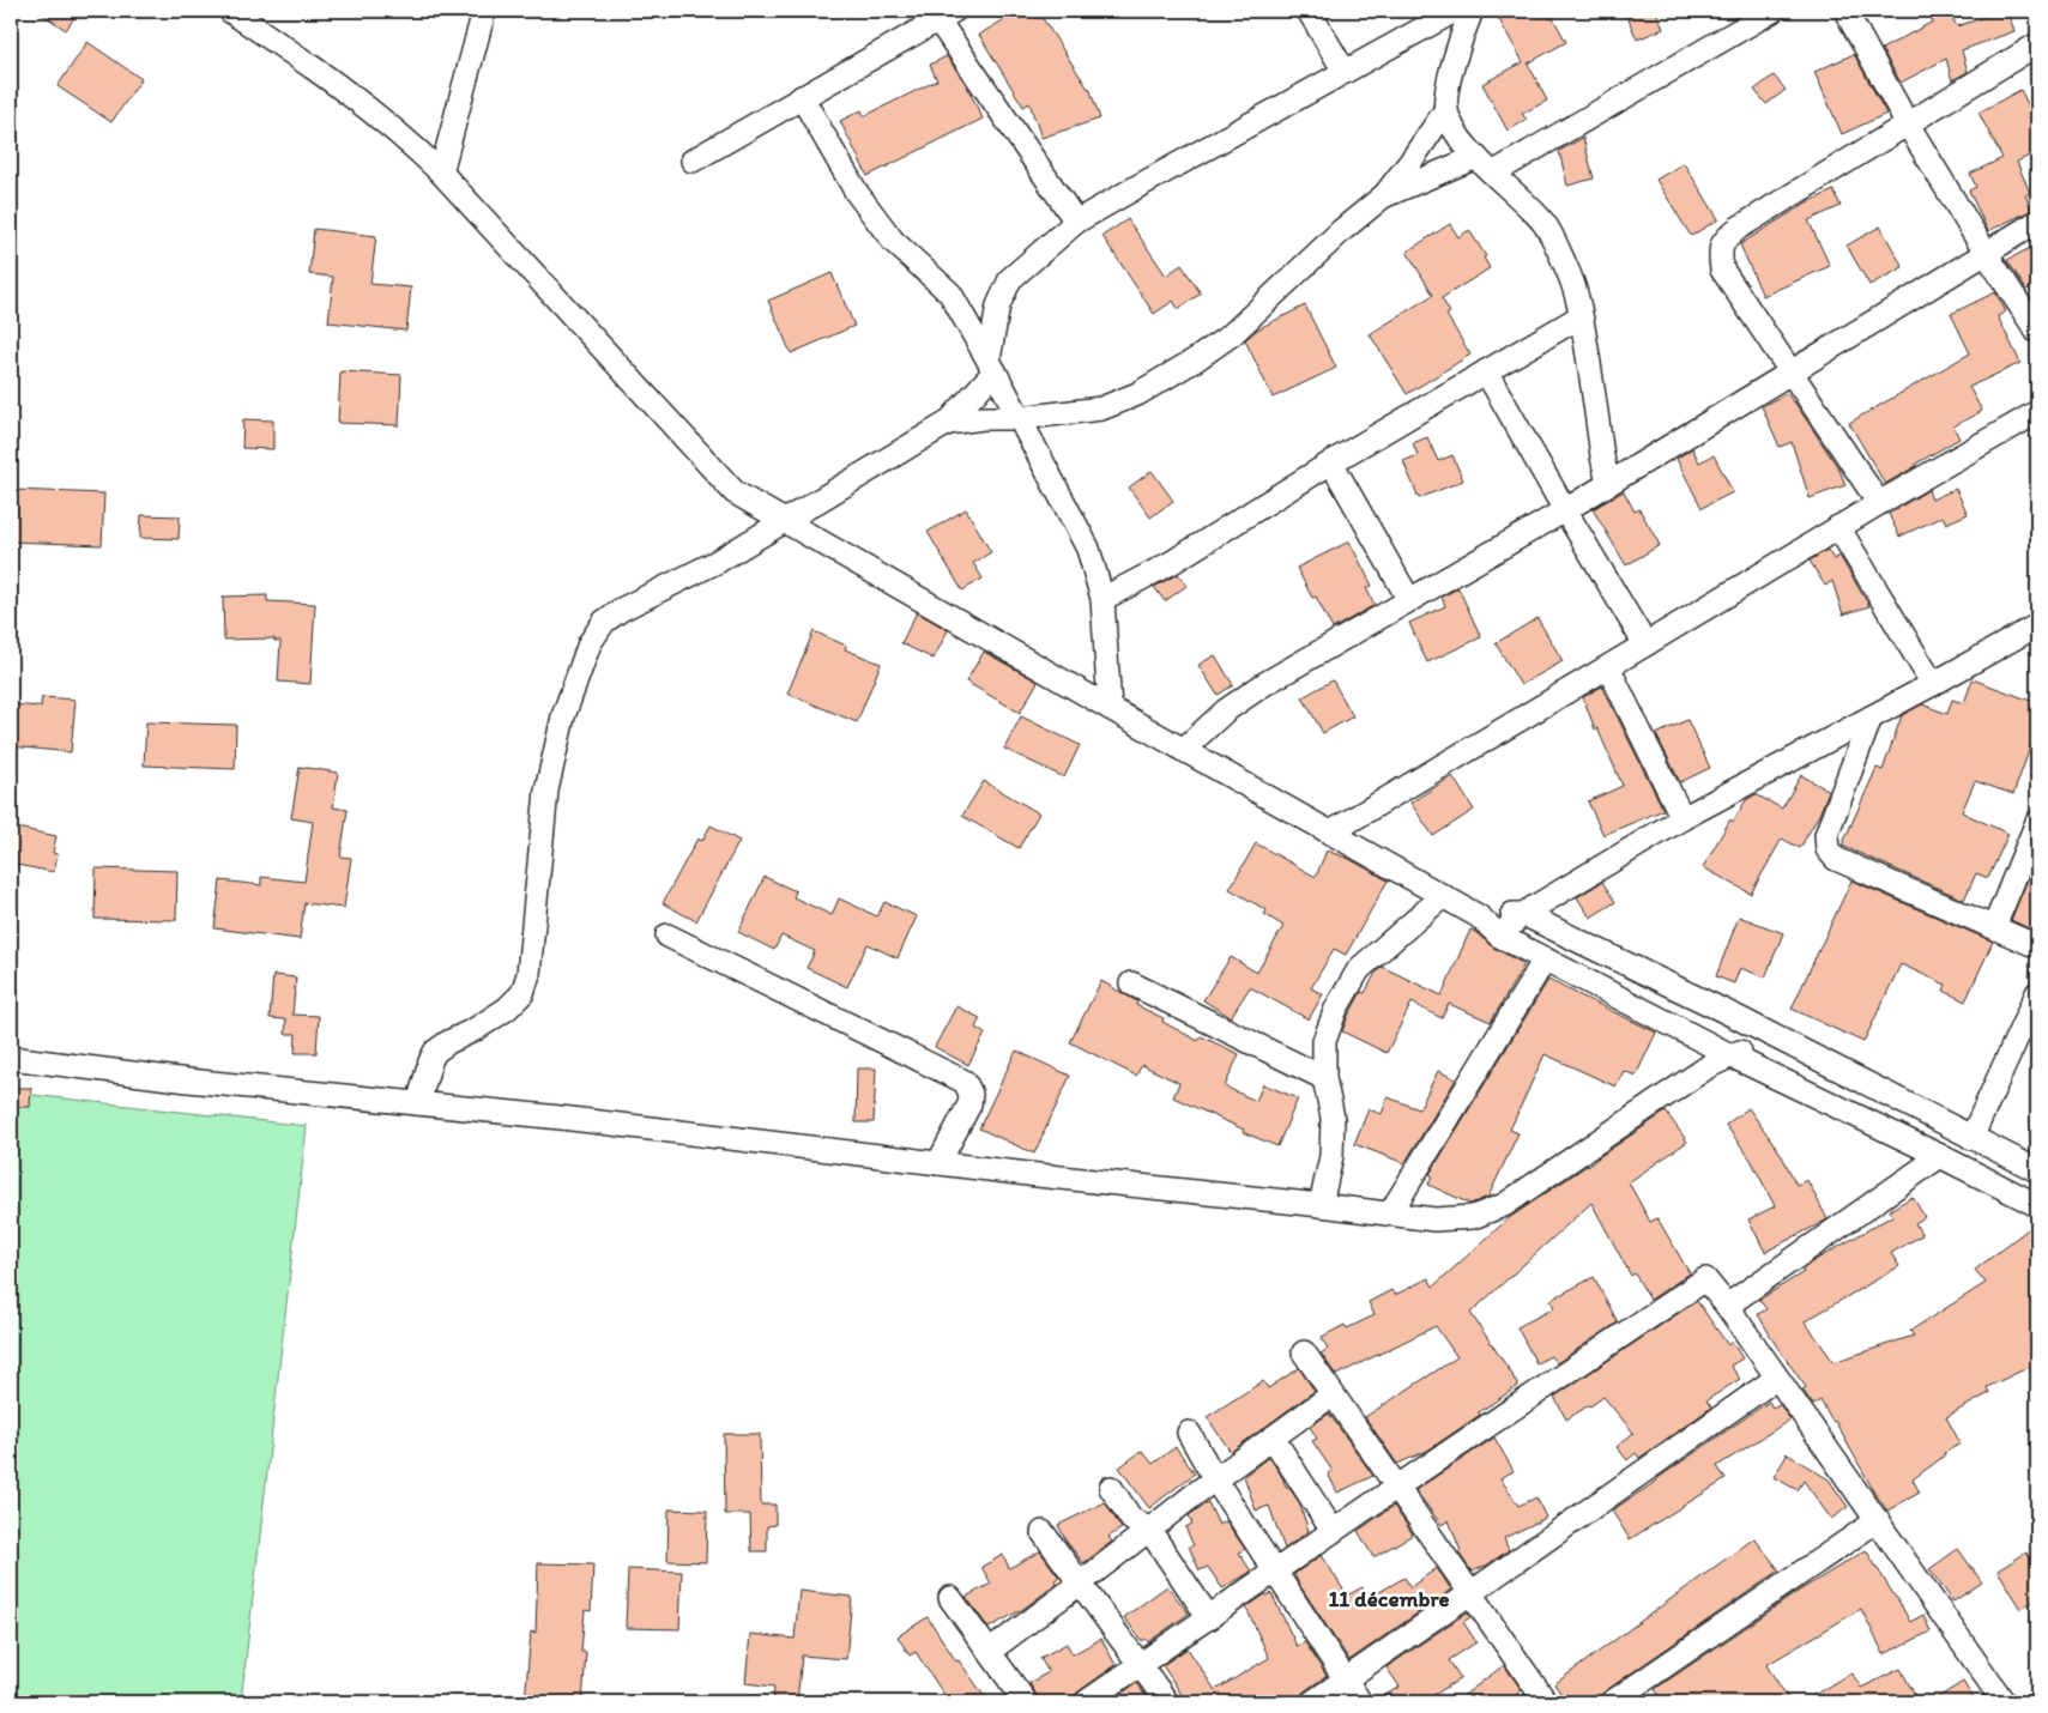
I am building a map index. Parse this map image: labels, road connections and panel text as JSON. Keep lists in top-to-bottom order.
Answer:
{
  "districts": ["11 décembre"]
}
